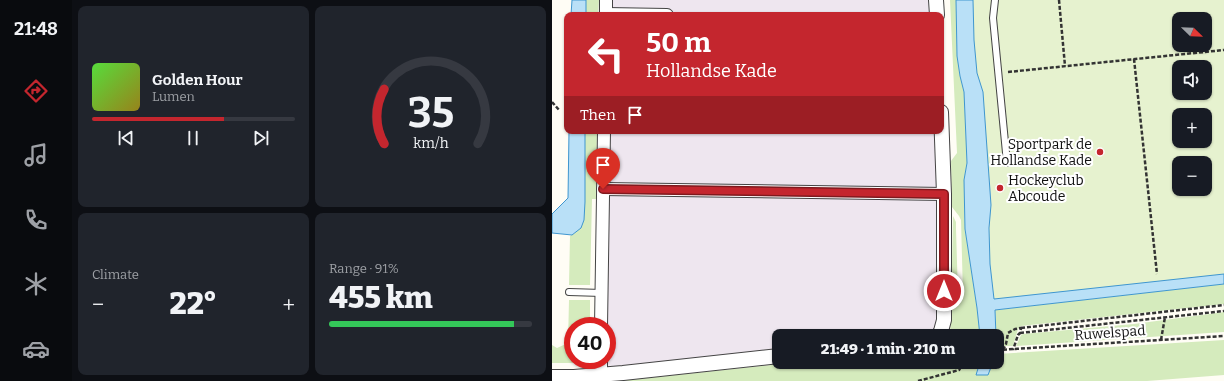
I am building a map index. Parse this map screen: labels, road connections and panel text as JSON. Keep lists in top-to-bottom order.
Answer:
{
  "streets": {
    "path": ["Ruwelspad"]
  },
  "places": ["Sportpark de Hollandse Kade", "Hockeyclub Abcoude"],
  "north": "bottom right",
  "page": {
    "tabs": "21:48",
    "map_buttons": ["+", "−"],
    "turn": ["50 m", "Hollandse Kade"],
    "song": ["Golden Hour", "Lumen"],
    "then": "Then",
    "tile": [
      "Climate",
      ["Range · 91%", "455 km"]
    ],
    "heat": ["−", "22°", "+"],
    "limit": "40",
    "trip": "21:49 · 1 min · 210 m",
    "gauge": ["35", "km/h"]
  }
}
